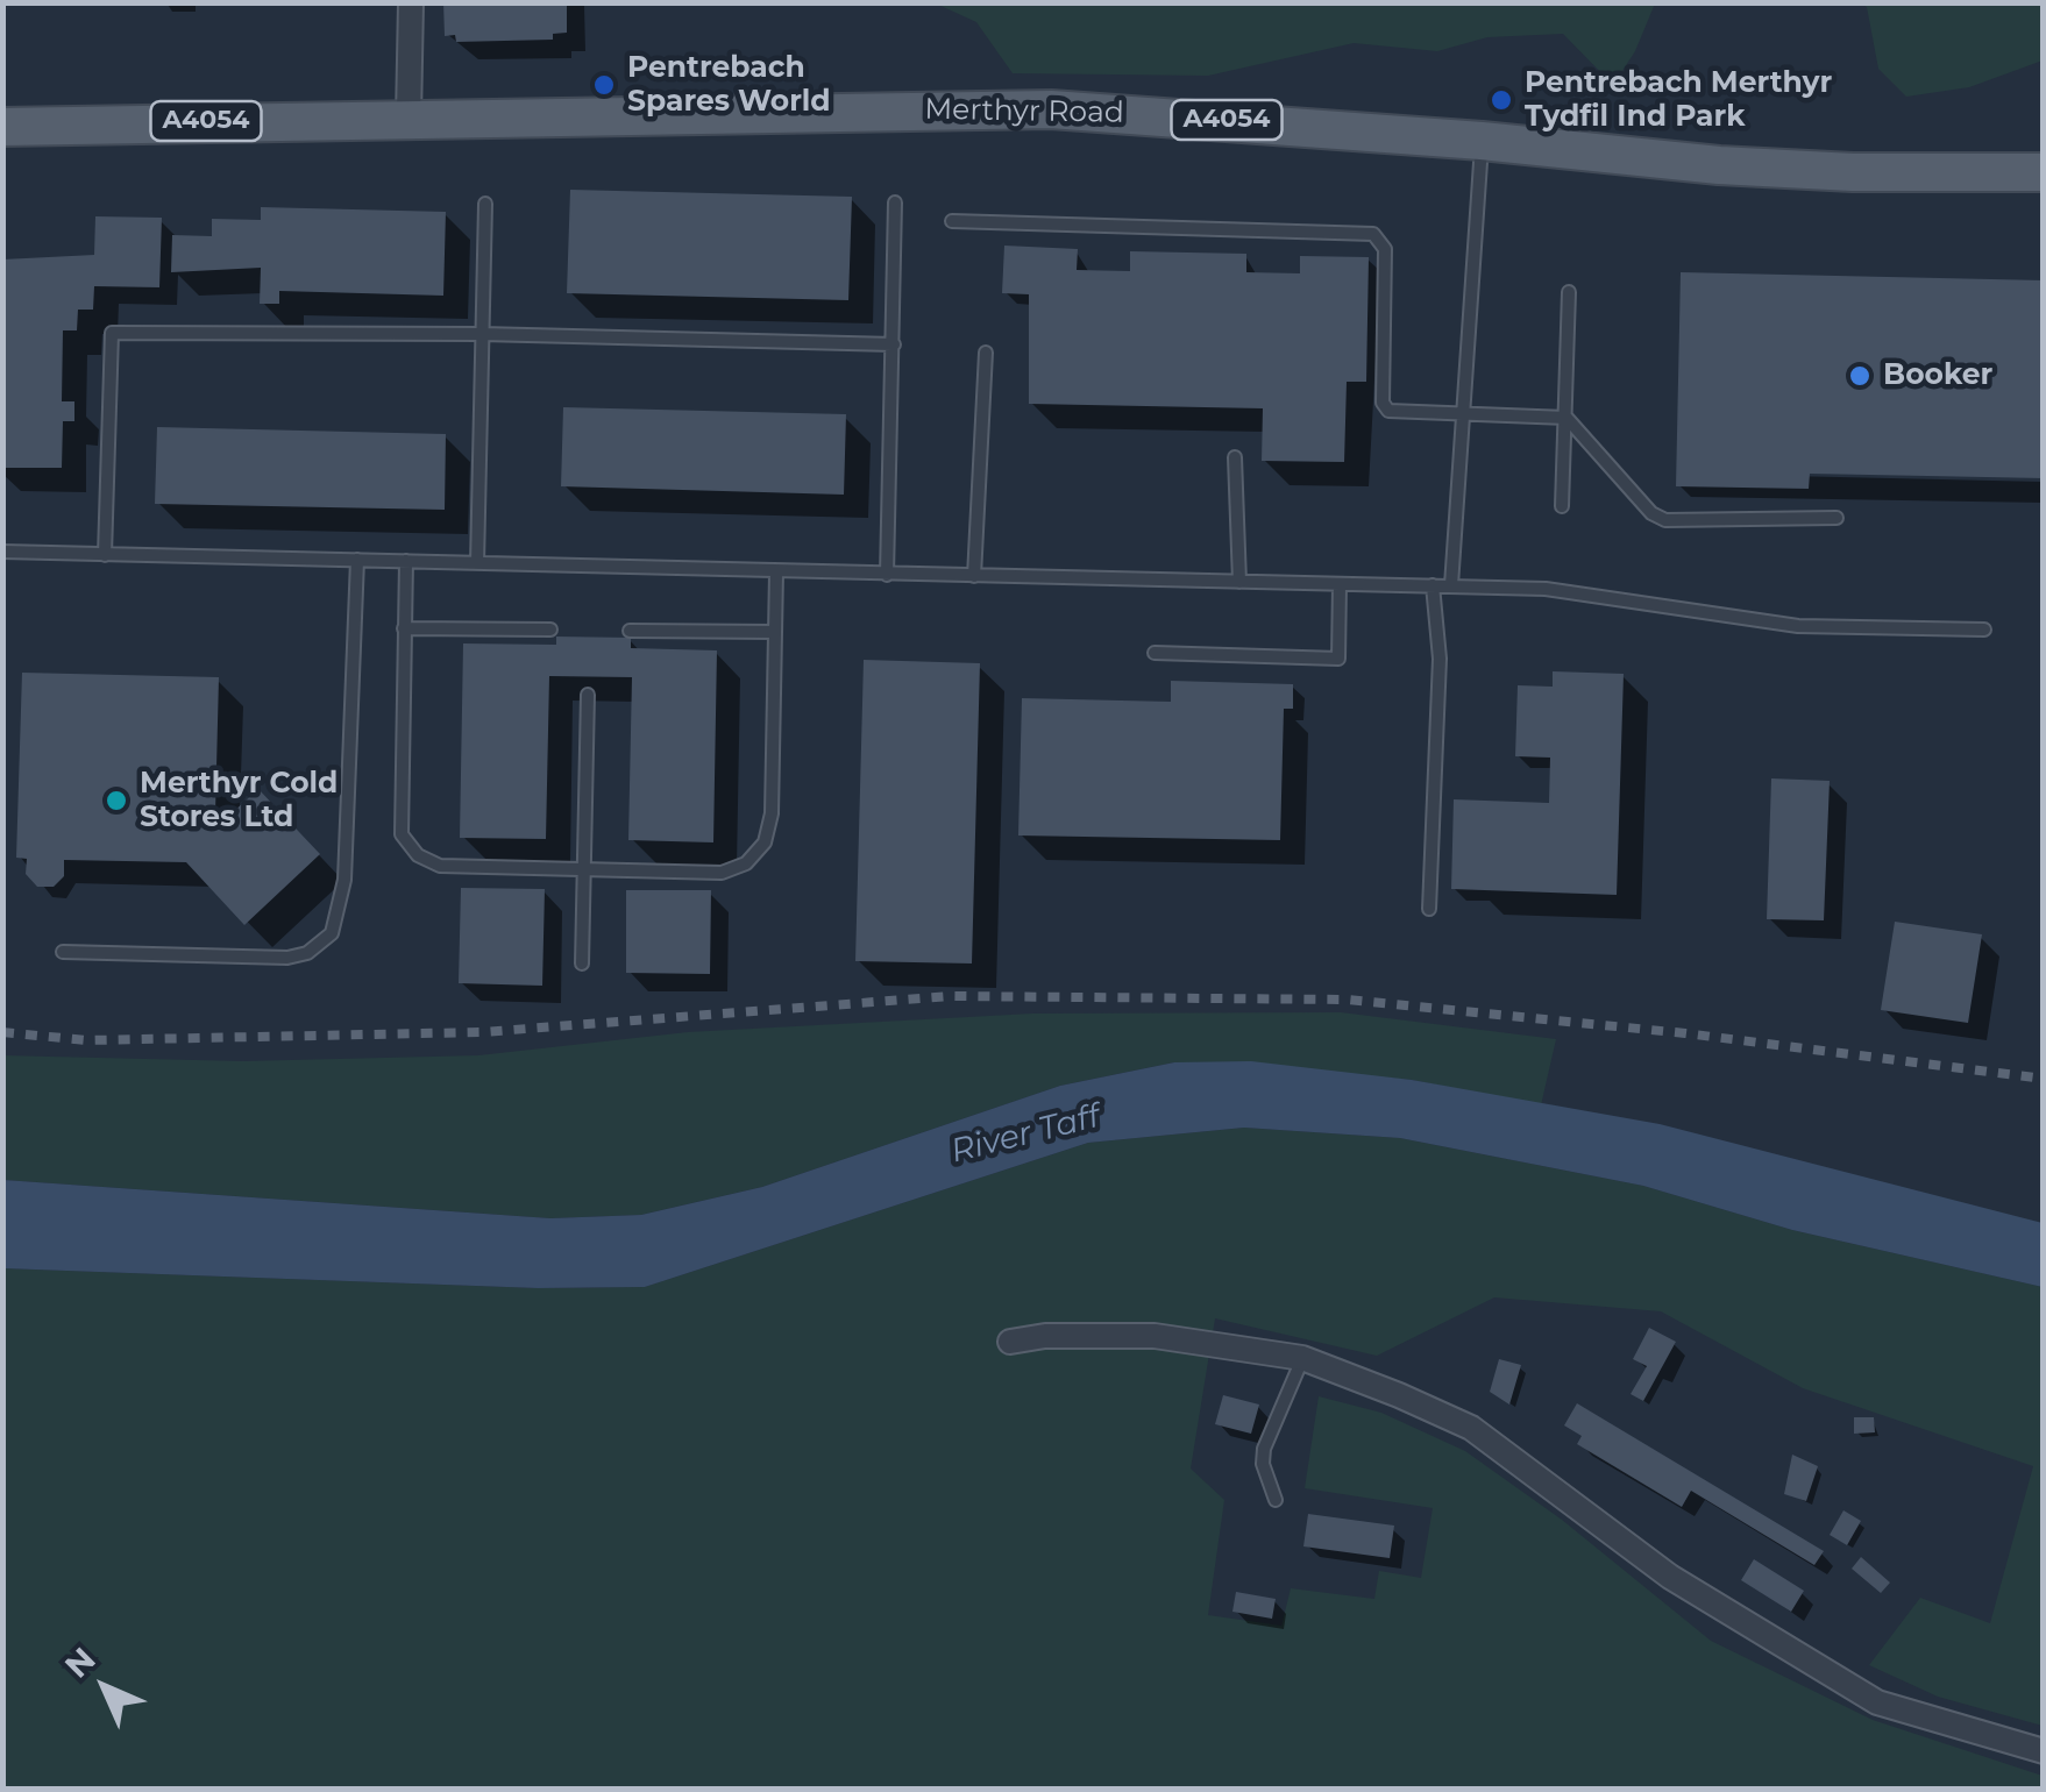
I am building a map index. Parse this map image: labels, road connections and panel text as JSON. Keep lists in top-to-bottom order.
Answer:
{
  "streets": {
    "main road": ["Merthyr Road", "A4054"]
  },
  "water": ["River Taff"],
  "places": [
    "Pentrebach Spares World",
    "Pentrebach Merthyr Tydfil Ind Park",
    "Booker",
    "Merthyr Cold Stores Ltd"
  ],
  "north": "top left"
}
